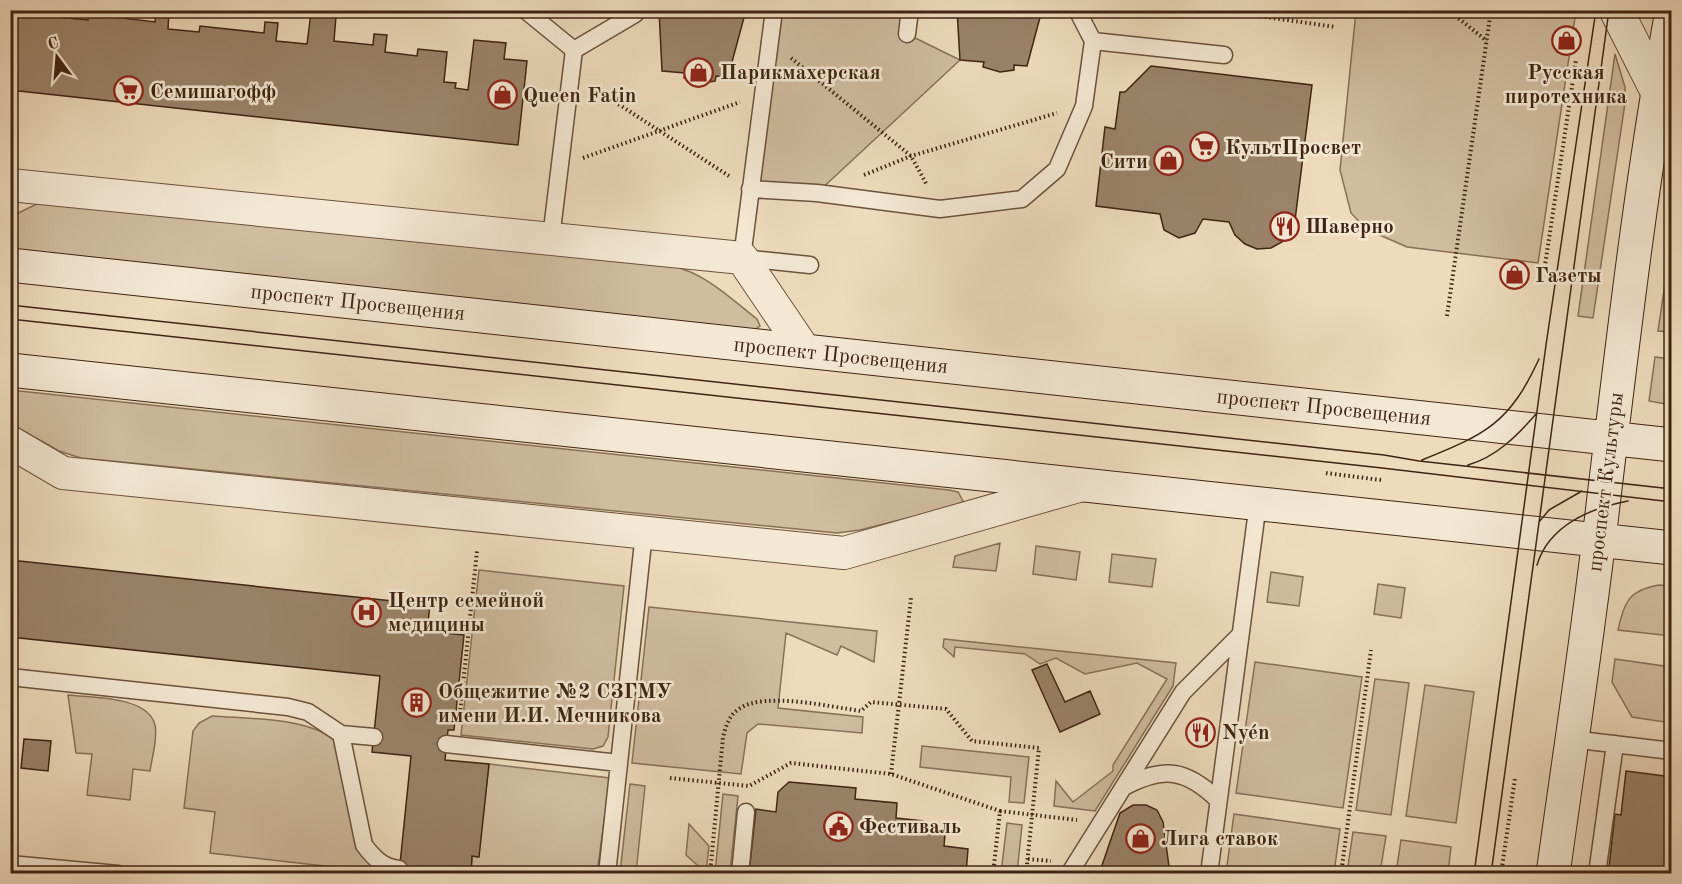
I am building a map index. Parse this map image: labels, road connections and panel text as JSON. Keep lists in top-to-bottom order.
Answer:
{
  "streets": {
    "main road": ["проспект Просвещения", "проспект Культуры"]
  },
  "crossings": [
    ["проспект Просвещения", "проспект Культуры"]
  ],
  "places": {
    "shop": [
      "Русская пиротехника",
      "Парикмахерская",
      "Queen Fatin",
      "Сити",
      "Газеты",
      "Лига ставок"
    ],
    "supermarket": ["Семишагофф", "КультПросвет"],
    "restaurant": ["Шаверно", "Nyén"],
    "hospital": ["Центр семейной медицины"],
    "building": ["Общежитие №2 СЗГМУ имени И.И. Мечникова"],
    "public building": ["Фестиваль"]
  },
  "north": "top"
}
